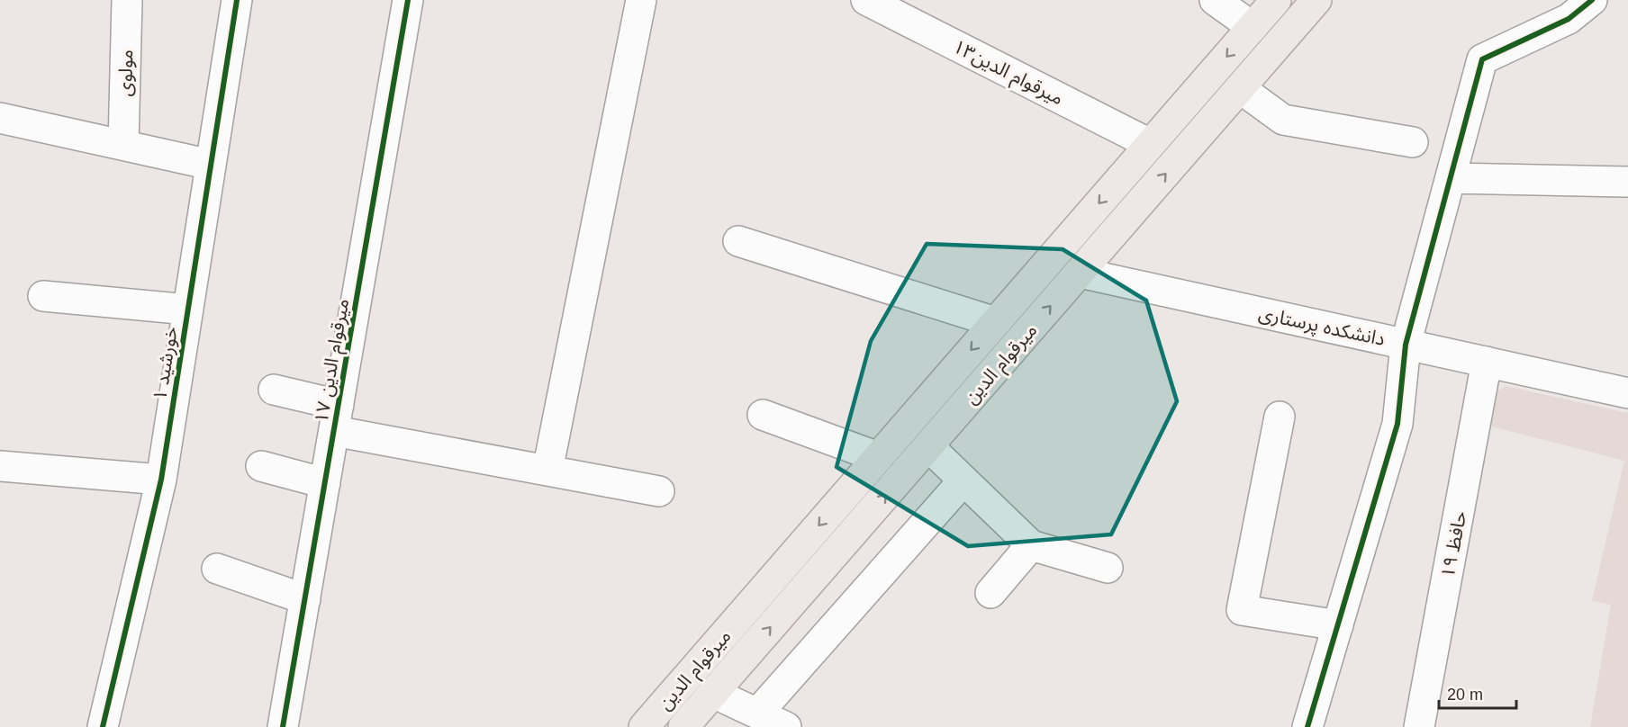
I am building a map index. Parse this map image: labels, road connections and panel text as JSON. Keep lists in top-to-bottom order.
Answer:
{
  "streets": {
    "main road": ["میرقوام الدین"],
    "street": [
      "میرقوام الدین۱۳",
      "مولوی",
      "دانشکده پرستاری",
      "میرقوام الدین ۱۷",
      "خورشید ۱",
      "حافظ ۱۹"
    ]
  },
  "crossings": [
    ["میرقوام الدین۱۳", "میرقوام الدین"],
    ["دانشکده پرستاری", "میرقوام الدین"],
    ["دانشکده پرستاری", "حافظ ۱۹"]
  ],
  "scale_bar": "20 m"
}
